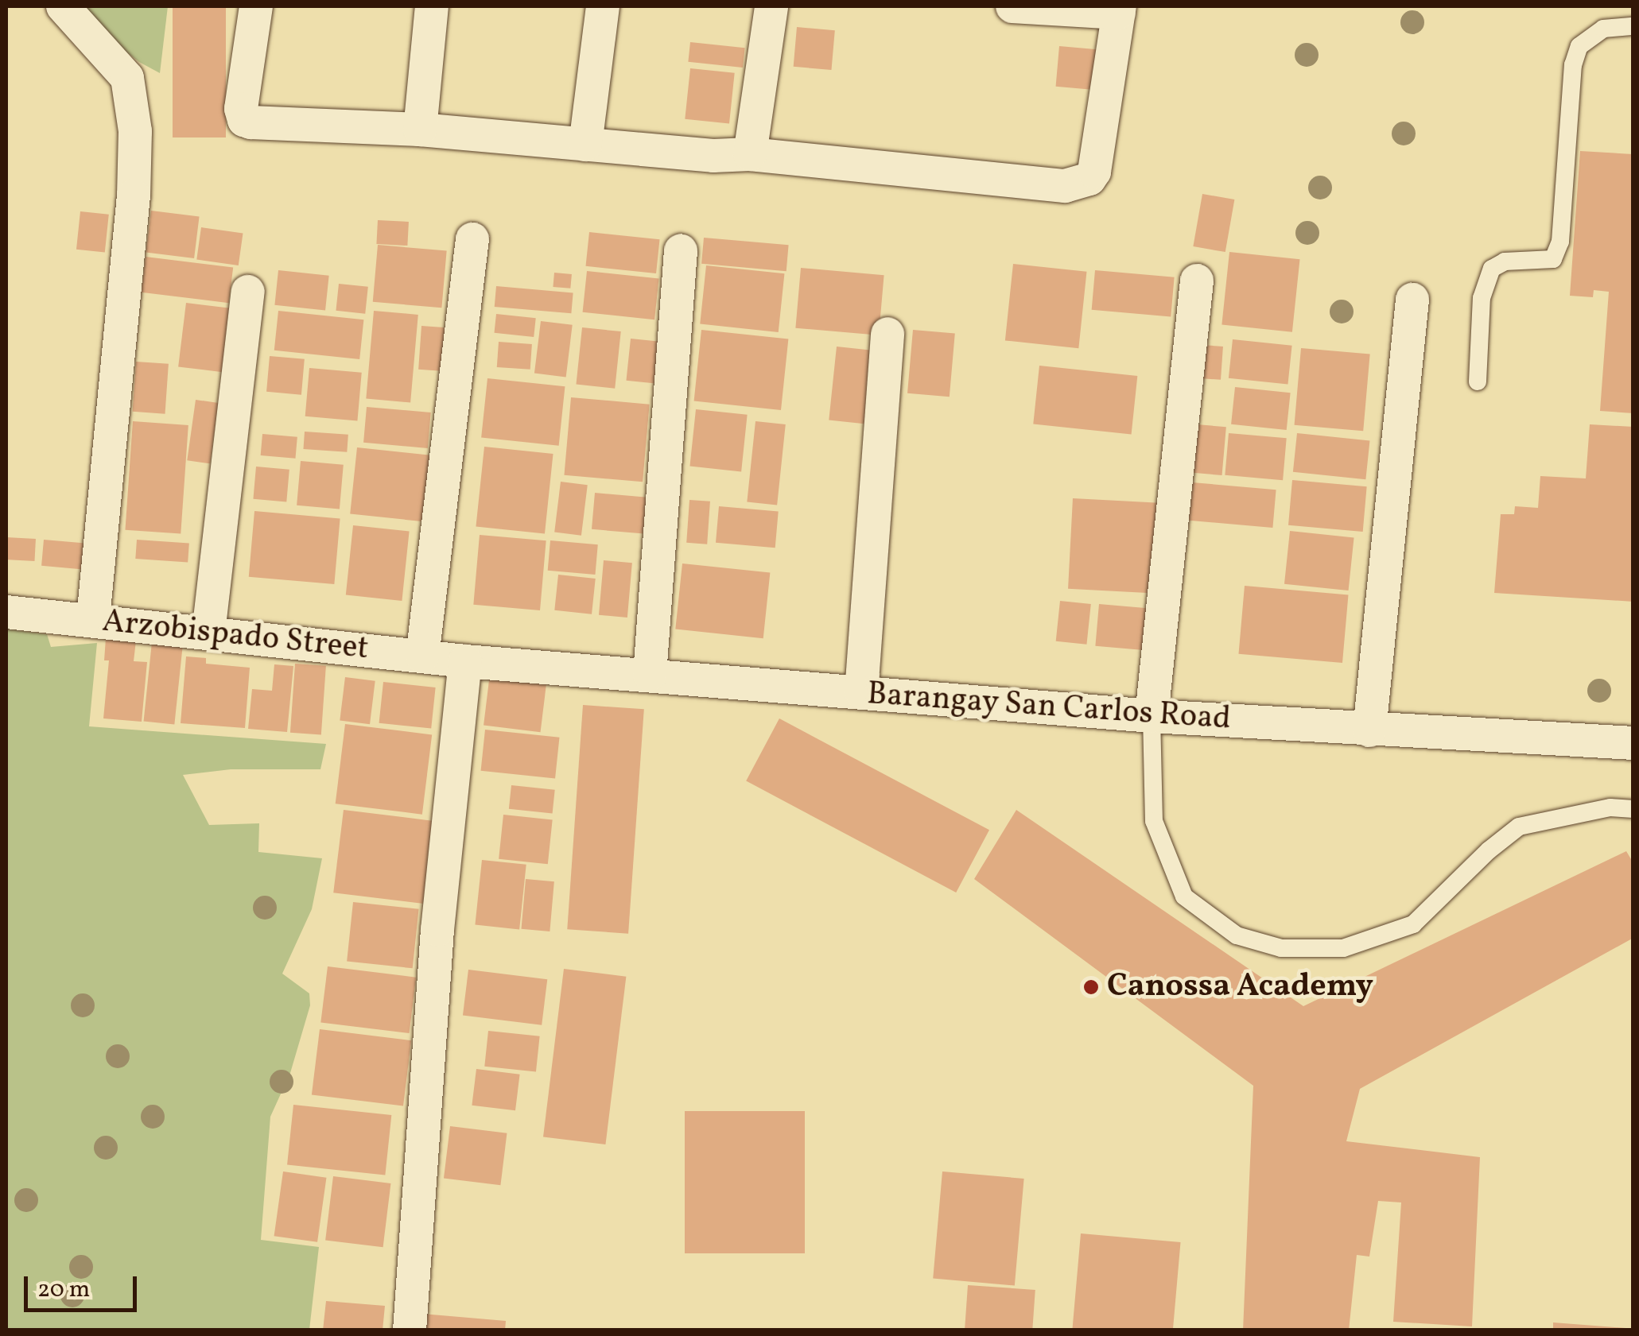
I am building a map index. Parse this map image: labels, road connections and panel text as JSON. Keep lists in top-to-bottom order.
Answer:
{
  "streets": {
    "street": ["Arzobispado Street", "Barangay San Carlos Road"]
  },
  "crossings": [
    ["Arzobispado Street", "Barangay San Carlos Road"]
  ],
  "places": ["Canossa Academy"],
  "scale_bar": "20 m"
}
